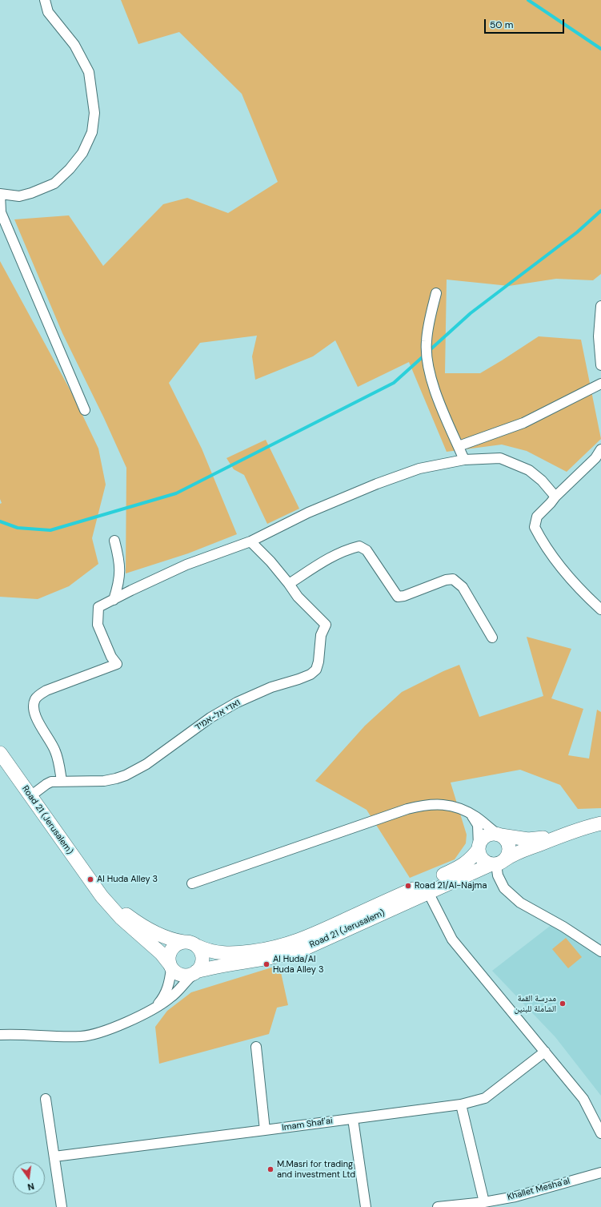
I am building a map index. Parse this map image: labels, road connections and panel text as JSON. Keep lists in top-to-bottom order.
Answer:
{
  "streets": {
    "main road": ["Road 21 (Jerusalem)"],
    "street": ["ואדי אל-אמיד", "Imam Shaf'ai", "Khallet Mesha'al"]
  },
  "crossings": [
    ["ואדי אל-אמיד", "Road 21 (Jerusalem)"]
  ],
  "places": [
    "Al Huda Alley 3",
    "Road 21/Al-Najma",
    "Al Huda/Al Huda Alley 3",
    "مدرسة القمة الشاملة للبنين",
    "M.Masri for trading and investment Ltd"
  ],
  "scale_bar": "50 m",
  "north": "bottom"
}
